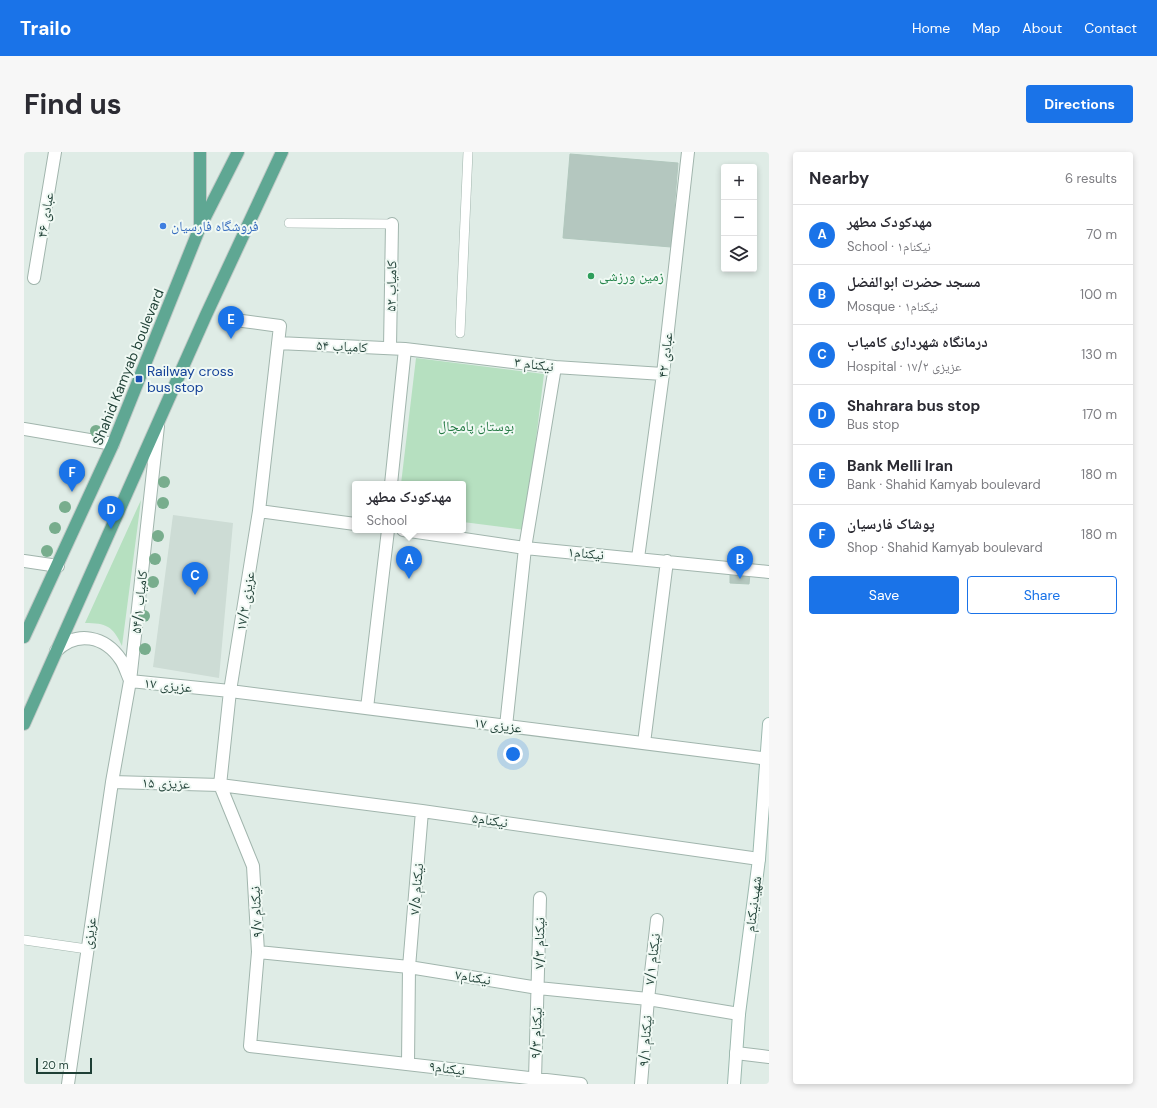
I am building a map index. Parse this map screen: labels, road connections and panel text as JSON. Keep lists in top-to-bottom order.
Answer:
{
  "streets": {
    "main road": ["Shahid Kamyab boulevard"],
    "street": [
      "عبادی ۴۶",
      "کامیاب ۵۲",
      "کامیاب ۵۴",
      "عبادی ۴۲",
      "نیکنام ۳",
      "نیکنام۱",
      "عزیزی ۱۷/۲",
      "کامیاب ۵۴/۱",
      "عزیزی ۱۷",
      "عزیزی ۱۵",
      "نیکنام۵",
      "نیکنام ۷/۵",
      "شهیدنیکنام",
      "نیکنام ۹/۷",
      "عزیزی",
      "نیکنام ۷/۳",
      "نیکنام ۷/۱",
      "نیکنام۷",
      "نیکنام ۹/۳",
      "نیکنام ۹/۱",
      "نیکنام۹"
    ]
  },
  "crossings": [
    ["کامیاب ۵۲", "کامیاب ۵۴"],
    ["کامیاب ۵۴", "نیکنام ۳"],
    ["کامیاب ۵۴", "عزیزی ۱۷/۲"],
    ["عبادی ۴۲", "نیکنام ۳"],
    ["عبادی ۴۲", "نیکنام۱"],
    ["عزیزی ۱۷/۲", "عزیزی ۱۷"],
    ["کامیاب ۵۴/۱", "عزیزی ۱۷"],
    ["کامیاب ۵۴/۱", "عزیزی ۱۵"],
    ["کامیاب ۵۴/۱", "عزیزی"],
    ["عزیزی ۱۷", "شهیدنیکنام"],
    ["عزیزی ۱۵", "نیکنام۵"],
    ["عزیزی ۱۵", "نیکنام ۹/۷"],
    ["عزیزی ۱۵", "عزیزی"],
    ["نیکنام۵", "نیکنام ۷/۵"],
    ["نیکنام۵", "شهیدنیکنام"],
    ["نیکنام۵", "نیکنام ۹/۷"],
    ["نیکنام ۷/۵", "نیکنام۷"],
    ["نیکنام ۷/۵", "نیکنام۹"],
    ["شهیدنیکنام", "نیکنام۷"],
    ["نیکنام ۹/۷", "نیکنام۷"],
    ["نیکنام ۹/۷", "نیکنام۹"],
    ["نیکنام ۷/۳", "نیکنام۷"],
    ["نیکنام ۷/۳", "نیکنام ۹/۳"],
    ["نیکنام ۷/۱", "نیکنام۷"],
    ["نیکنام ۷/۱", "نیکنام ۹/۱"],
    ["نیکنام۷", "نیکنام ۹/۳"],
    ["نیکنام۷", "نیکنام ۹/۱"],
    ["نیکنام۷", "نیکنام۹"],
    ["نیکنام ۹/۳", "نیکنام۹"]
  ],
  "parks": ["بوستان پامچال"],
  "places": {
    "other": ["فروشگاه فارسیان", "زمین ورزشی"],
    "transit": ["Railway cross bus stop"]
  },
  "scale_bar": "20 m",
  "page": {
    "header": "Trailo",
    "nav": [
      "Home",
      "Map",
      "About",
      "Contact"
    ],
    "buttons": [
      "Directions",
      ["Save", "Share"]
    ],
    "title": "Find us",
    "heading": ["Nearby", "6 results"],
    "map_buttons": ["+", "−"],
    "list": [
      {
        "mark": "A",
        "name": "مهدکودک مطهر",
        "note": "School · نیکنام۱",
        "value": "70 m"
      },
      {
        "mark": "B",
        "name": "مسجد حضرت ابوالفضل",
        "note": "Mosque · نیکنام۱",
        "value": "100 m"
      },
      {
        "mark": "C",
        "name": "درمانگاه شهرداری کامیاب",
        "note": "Hospital · عزیزی ۱۷/۲",
        "value": "130 m"
      },
      {
        "mark": "D",
        "name": "Shahrara bus stop",
        "note": "Bus stop",
        "value": "170 m"
      },
      {
        "mark": "E",
        "name": "Bank Melli Iran",
        "note": "Bank · Shahid Kamyab boulevard",
        "value": "180 m"
      },
      {
        "mark": "F",
        "name": "پوشاک فارسیان",
        "note": "Shop · Shahid Kamyab boulevard",
        "value": "180 m"
      }
    ],
    "pins": [
      "E",
      "F",
      "D",
      "A",
      "B",
      "C"
    ],
    "popup": ["مهدکودک مطهر", "School"],
    "scale": "20 m"
  }
}
